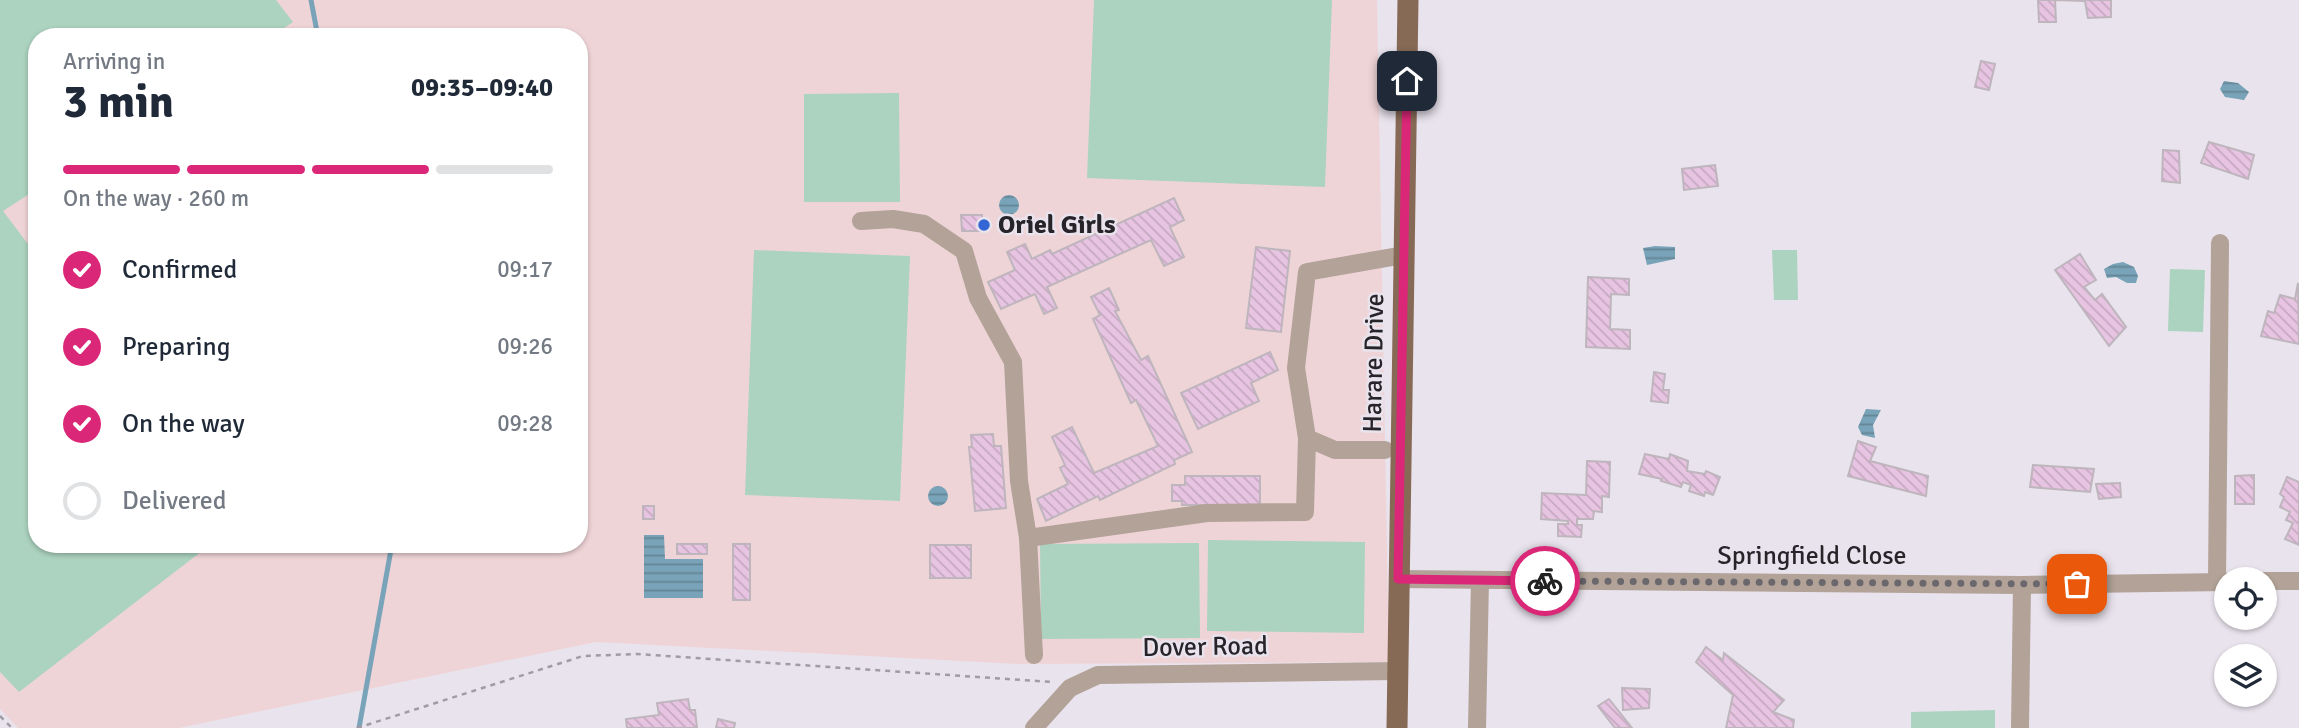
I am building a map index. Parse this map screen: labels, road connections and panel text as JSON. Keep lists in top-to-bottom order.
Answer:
{
  "streets": {
    "main road": ["Harare Drive"],
    "street": ["Springfield Close", "Dover Road"]
  },
  "crossings": [
    ["Harare Drive", "Springfield Close"],
    ["Harare Drive", "Dover Road"]
  ],
  "places": ["Oriel Girls"],
  "page": {
    "heading": ["3 min", "Arriving in", "09:35–09:40"],
    "bar": "On the way · 260 m",
    "list": [
      ["Confirmed", "09:17"],
      ["Preparing", "09:26"],
      ["On the way", "09:28"],
      "Delivered"
    ]
  }
}
